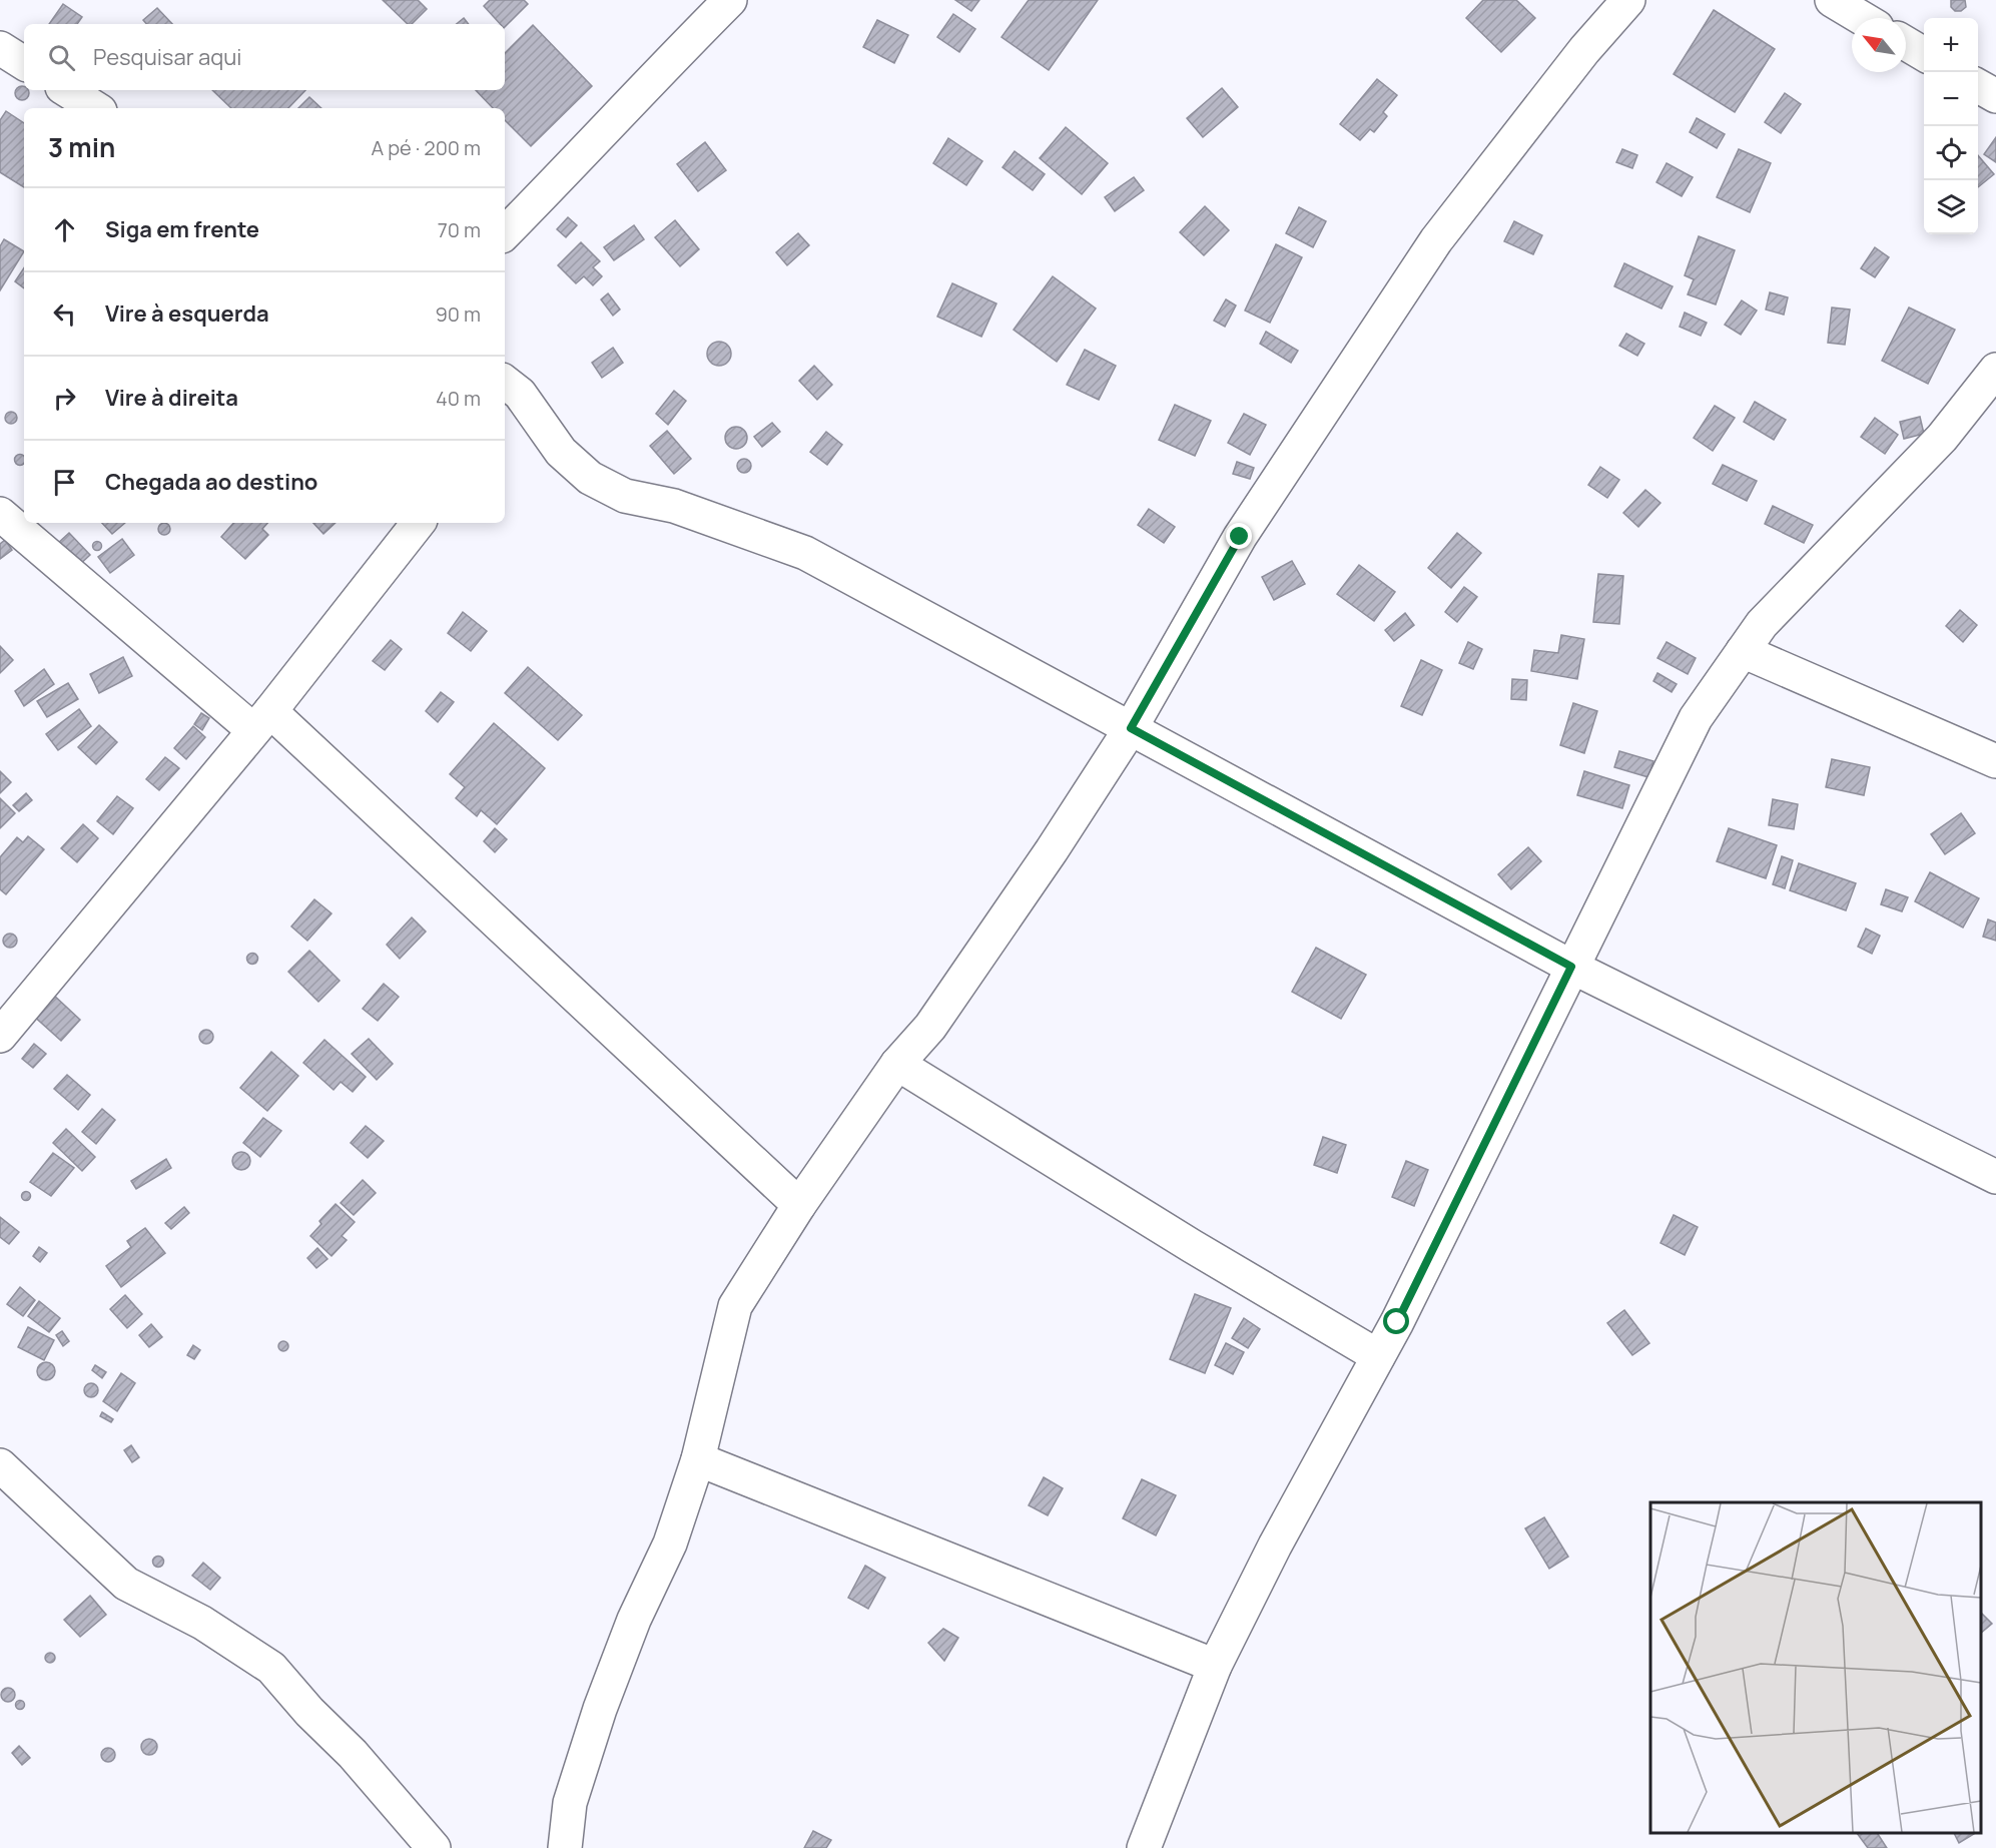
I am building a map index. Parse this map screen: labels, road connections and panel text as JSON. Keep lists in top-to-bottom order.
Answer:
{
  "north": "top left",
  "page": {
    "map_buttons": ["+", "−"],
    "search": "Pesquisar aqui",
    "heading": ["3 min", "A pé · 200 m"],
    "list": [
      ["Siga em frente", "70 m"],
      ["Vire à esquerda", "90 m"],
      ["Vire à direita", "40 m"],
      "Chegada ao destino"
    ]
  }
}
